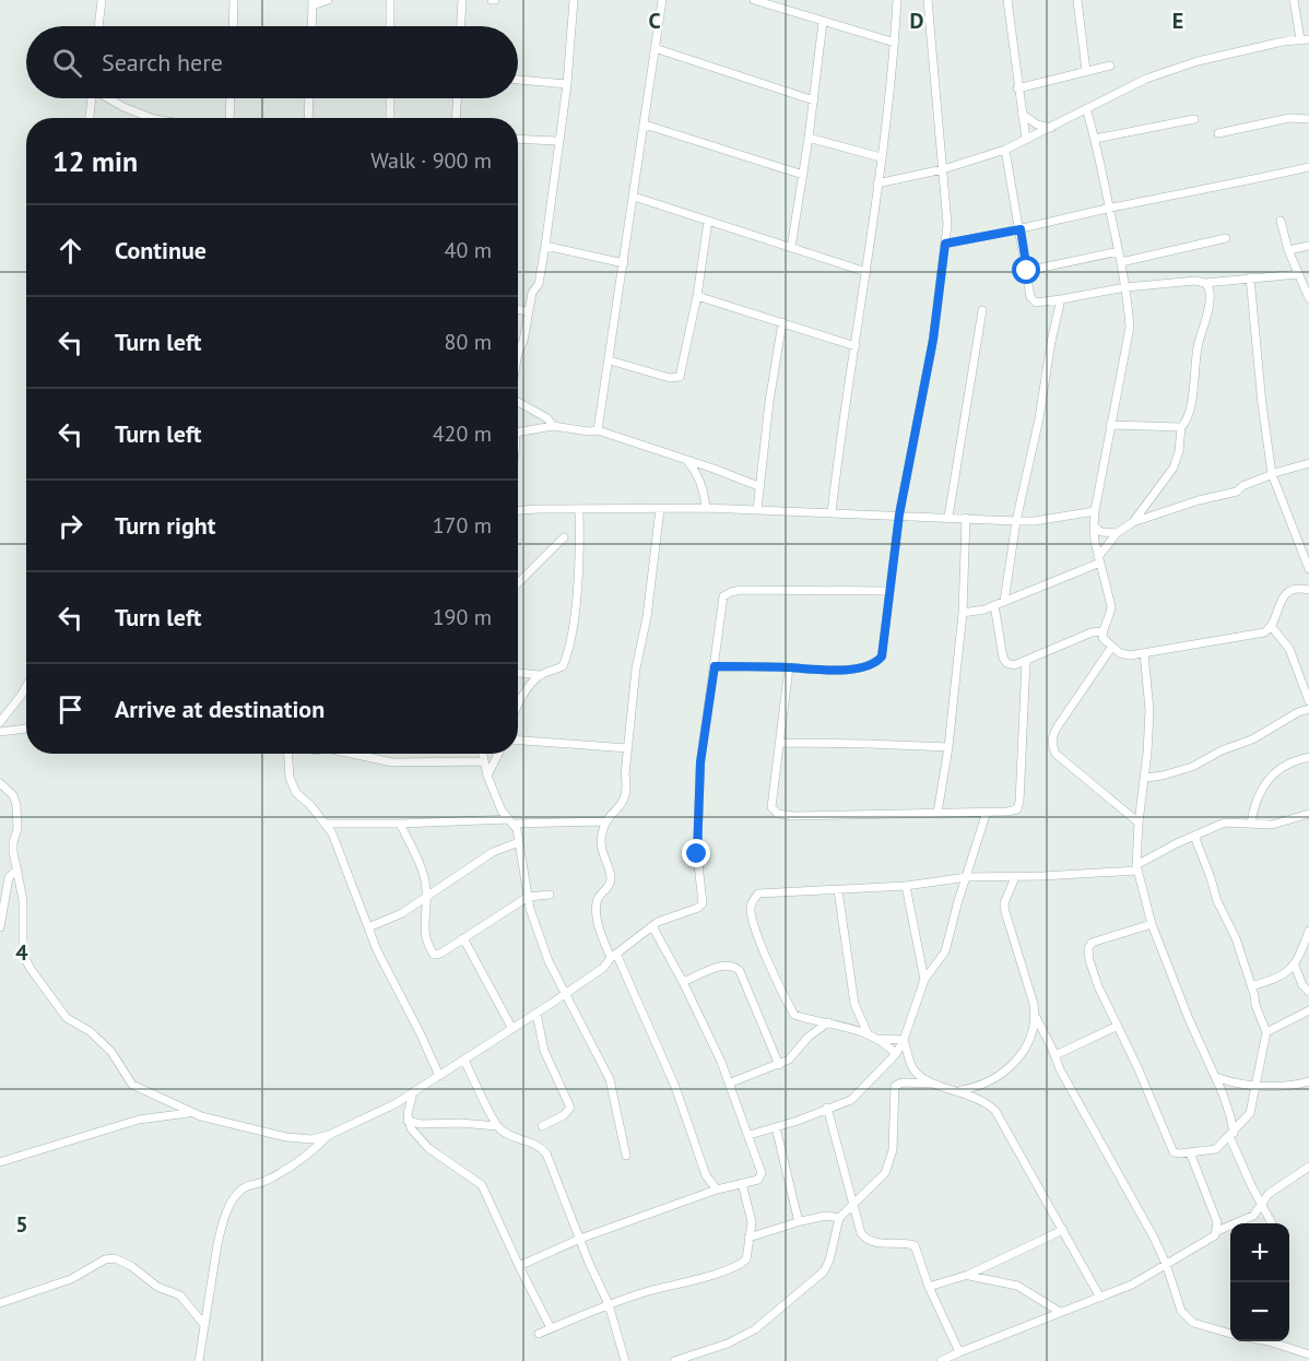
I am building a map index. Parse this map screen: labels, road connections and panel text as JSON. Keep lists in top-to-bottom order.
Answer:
{
  "page": {
    "search": "Search here",
    "heading": ["12 min", "Walk · 900 m"],
    "list": [
      ["Continue", "40 m"],
      ["Turn left", "80 m"],
      ["Turn left", "420 m"],
      ["Turn right", "170 m"],
      ["Turn left", "190 m"],
      "Arrive at destination"
    ],
    "map_buttons": ["+", "−"]
  },
  "grid": {
    "columns": ["C", "D", "E"],
    "rows": ["4", "5"]
  }
}
